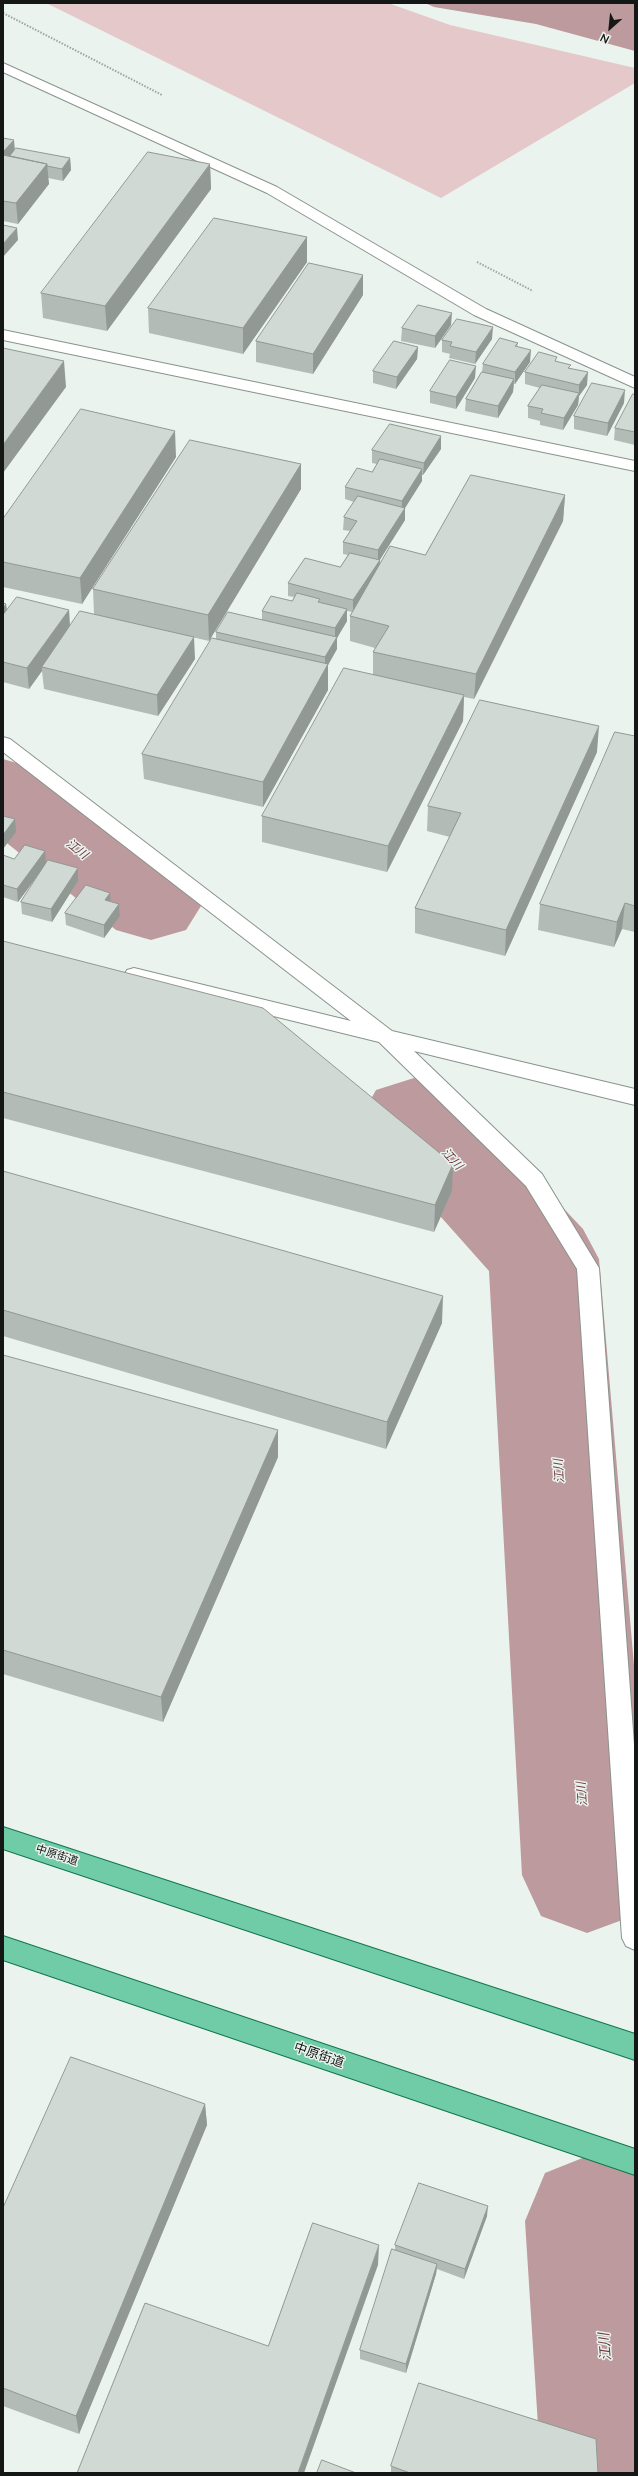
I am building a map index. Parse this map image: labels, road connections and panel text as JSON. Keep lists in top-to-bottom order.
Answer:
{
  "streets": {
    "main road": ["中原街道"]
  },
  "water": ["江川"],
  "north": "bottom left"
}
